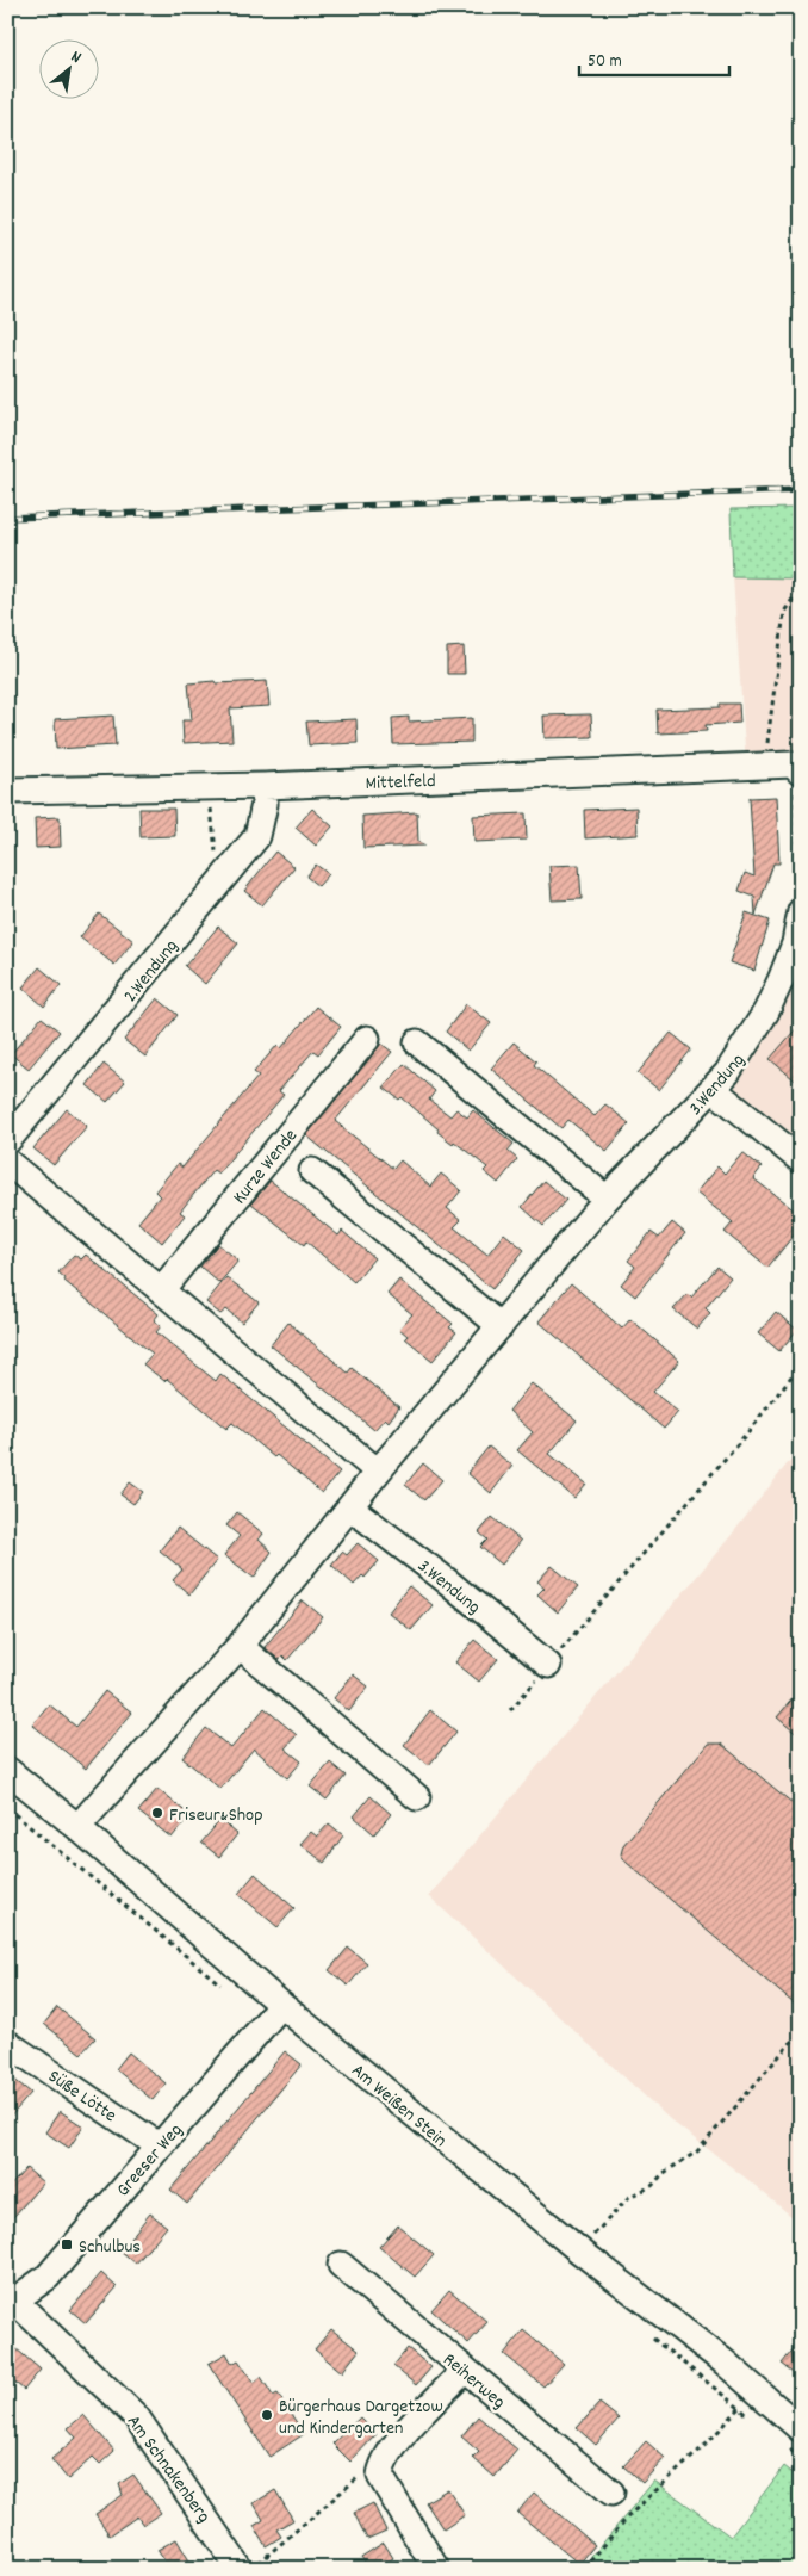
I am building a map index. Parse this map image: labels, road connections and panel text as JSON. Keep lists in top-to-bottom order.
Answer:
{
  "streets": {
    "street": [
      "Mittelfeld",
      "2.Wendung",
      "3.Wendung",
      "Kurze Wende",
      "Süße Lötte",
      "Am Weißen Stein",
      "Greeser Weg",
      "Reiherweg",
      "Am Schnakenberg"
    ]
  },
  "crossings": [
    ["Mittelfeld", "2.Wendung"],
    ["3.Wendung", "Am Weißen Stein"],
    ["Süße Lötte", "Greeser Weg"],
    ["Am Weißen Stein", "Greeser Weg"],
    ["Greeser Weg", "Am Schnakenberg"]
  ],
  "places": {
    "other": ["Friseur&Shop", "Bürgerhaus Dargetzow und Kindergarten"],
    "transit": ["Schulbus"]
  },
  "scale_bar": "50 m",
  "north": "top right"
}
